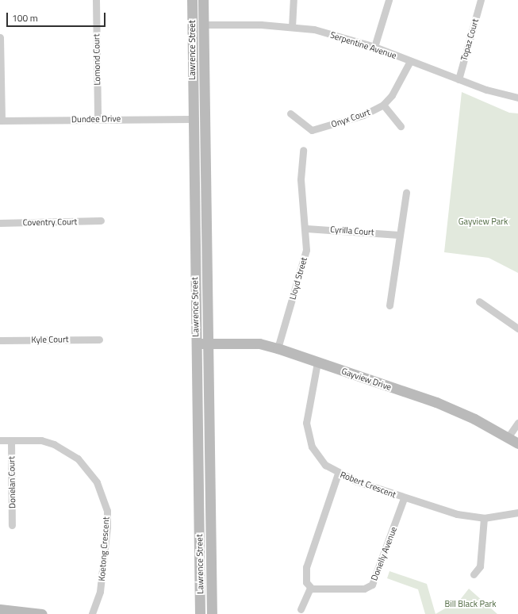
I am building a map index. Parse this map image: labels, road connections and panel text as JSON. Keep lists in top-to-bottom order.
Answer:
{
  "streets": {
    "main road": ["Lawrence Street", "Gayview Drive"],
    "street": [
      "Topaz Court",
      "Serpentine Avenue",
      "Lomond Court",
      "Onyx Court",
      "Dundee Drive",
      "Coventry Court",
      "Cyrilla Court",
      "Lloyd Street",
      "Kyle Court",
      "Donelan Court",
      "Robert Crescent",
      "Koetong Crescent",
      "Donelly Avenue"
    ]
  },
  "crossings": [
    ["Topaz Court", "Serpentine Avenue"],
    ["Serpentine Avenue", "Lawrence Street"],
    ["Serpentine Avenue", "Onyx Court"],
    ["Lawrence Street", "Dundee Drive"],
    ["Lawrence Street", "Gayview Drive"],
    ["Lomond Court", "Dundee Drive"],
    ["Cyrilla Court", "Lloyd Street"],
    ["Lloyd Street", "Gayview Drive"],
    ["Gayview Drive", "Robert Crescent"],
    ["Donelan Court", "Koetong Crescent"],
    ["Robert Crescent", "Donelly Avenue"]
  ],
  "parks": ["Gayview Park", "Bill Black Park"],
  "scale_bar": "100 m"
}
